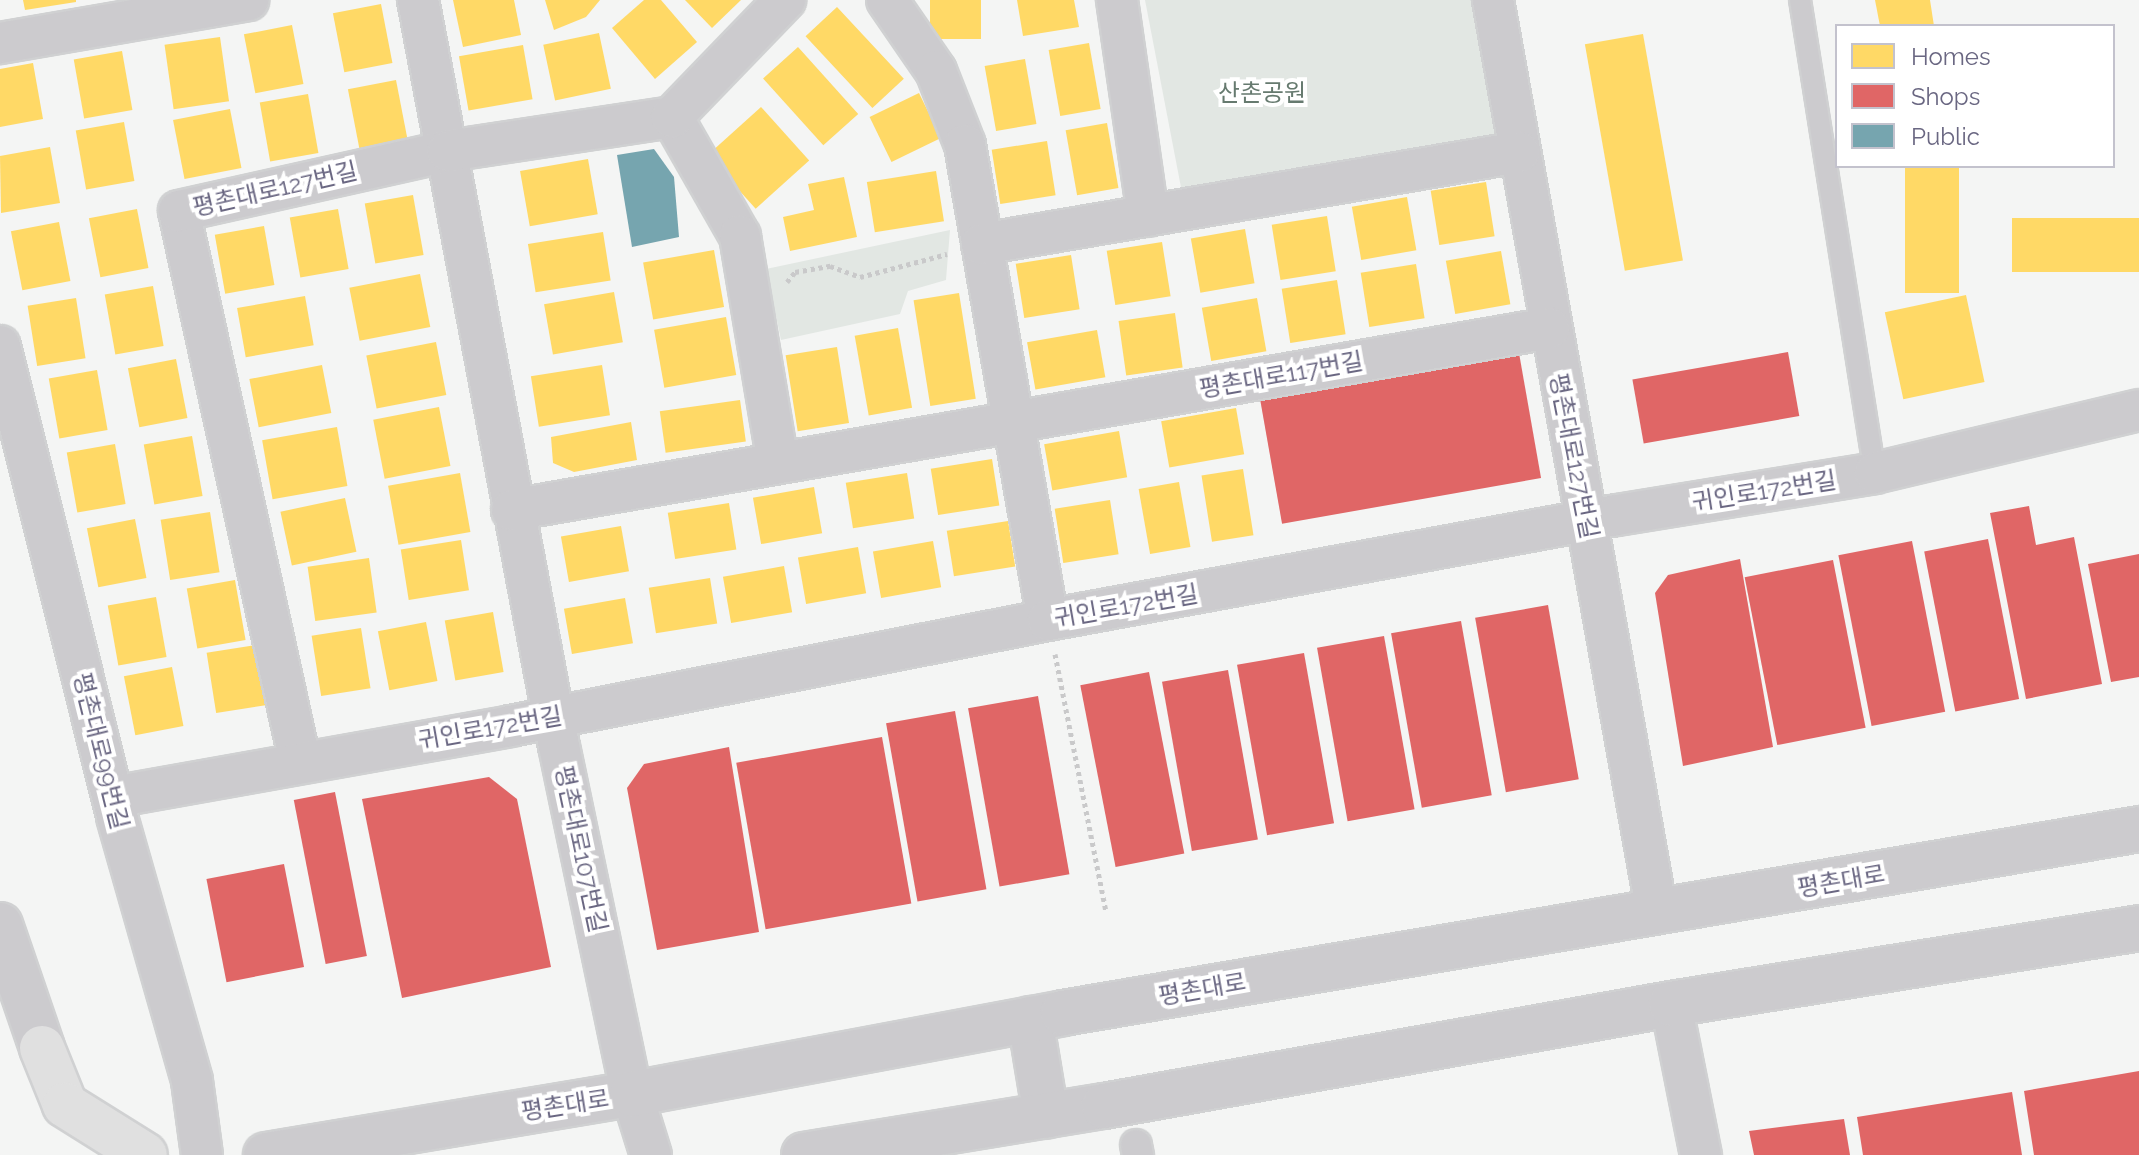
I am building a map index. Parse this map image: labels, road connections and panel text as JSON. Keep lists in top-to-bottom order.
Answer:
{
  "streets": {
    "street": [
      "평촌대로127번길",
      "평촌대로117번길",
      "귀인로172번길",
      "평촌대로99번길",
      "평촌대로107번길",
      "평촌대로"
    ]
  },
  "crossings": [
    ["평촌대로127번길", "평촌대로117번길"],
    ["평촌대로127번길", "귀인로172번길"],
    ["평촌대로127번길", "평촌대로107번길"],
    ["평촌대로127번길", "평촌대로"],
    ["귀인로172번길", "평촌대로99번길"],
    ["귀인로172번길", "평촌대로107번길"],
    ["평촌대로107번길", "평촌대로"]
  ],
  "parks": ["산촌공원"],
  "legend": ["Homes", "Shops", "Public"]
}
